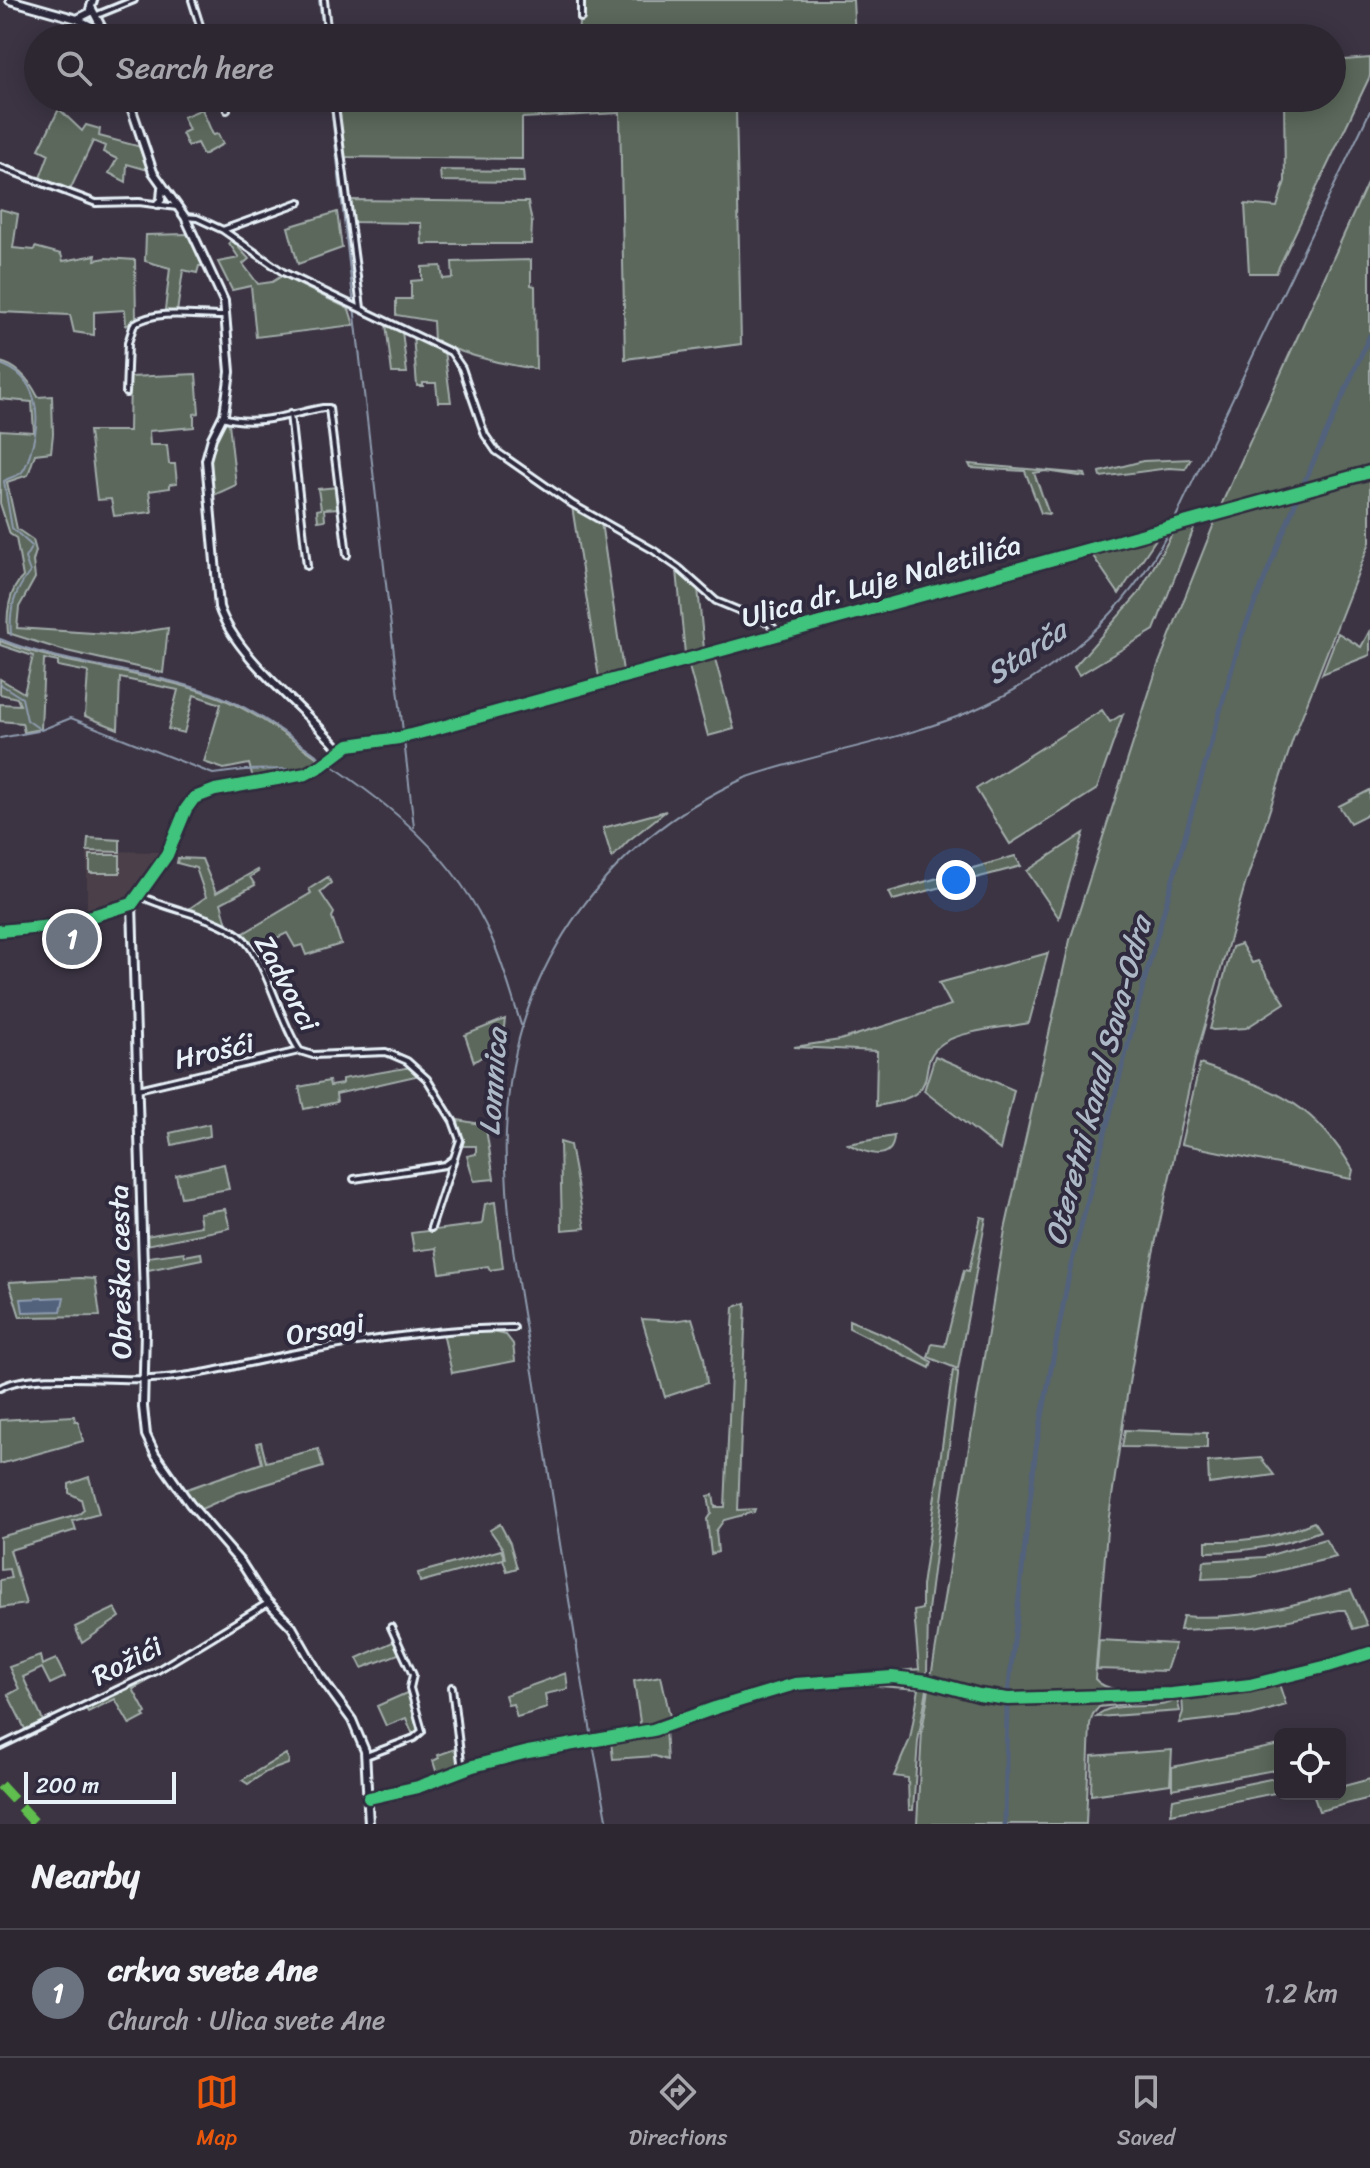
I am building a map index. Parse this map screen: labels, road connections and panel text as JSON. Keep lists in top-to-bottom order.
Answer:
{
  "streets": {
    "street": [
      "Ulica dr. Luje Naletilića",
      "Zadvorci",
      "Hrošći",
      "Obreška cesta",
      "Orsagi",
      "Rožići"
    ]
  },
  "crossings": [
    ["Ulica dr. Luje Naletilića", "Obreška cesta"],
    ["Zadvorci", "Hrošći"],
    ["Zadvorci", "Obreška cesta"],
    ["Hrošći", "Obreška cesta"],
    ["Obreška cesta", "Orsagi"],
    ["Obreška cesta", "Rožići"]
  ],
  "water": ["Starča", "Oteretni kanal Sava-Odra", "Lomnica"],
  "scale_bar": "200 m",
  "page": {
    "search": "Search here",
    "pins": "1",
    "scale": "200 m",
    "heading": "Nearby",
    "list": [
      {
        "mark": "1",
        "name": "crkva svete Ane",
        "note": "Church · Ulica svete Ane",
        "value": "1.2 km"
      }
    ],
    "nav": ["Map", "Directions", "Saved"]
  }
}
